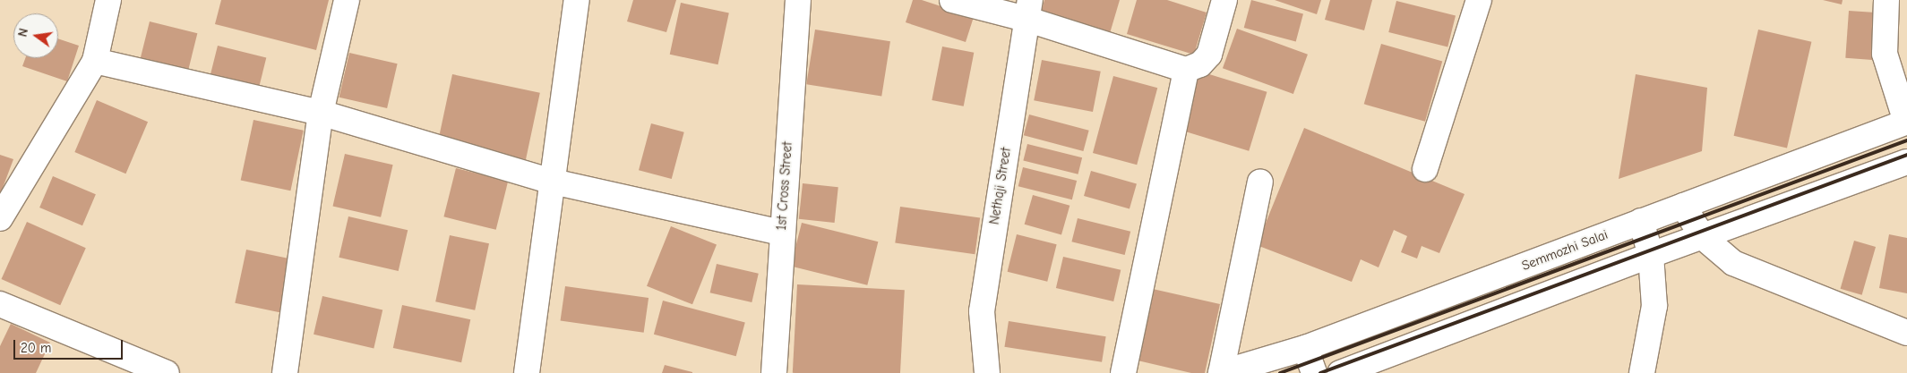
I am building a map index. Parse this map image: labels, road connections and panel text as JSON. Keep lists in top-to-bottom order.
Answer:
{
  "streets": {
    "street": ["1st Cross Street", "Nethaji Street", "Semmozhi Salai"]
  },
  "scale_bar": "20 m",
  "north": "left"
}
